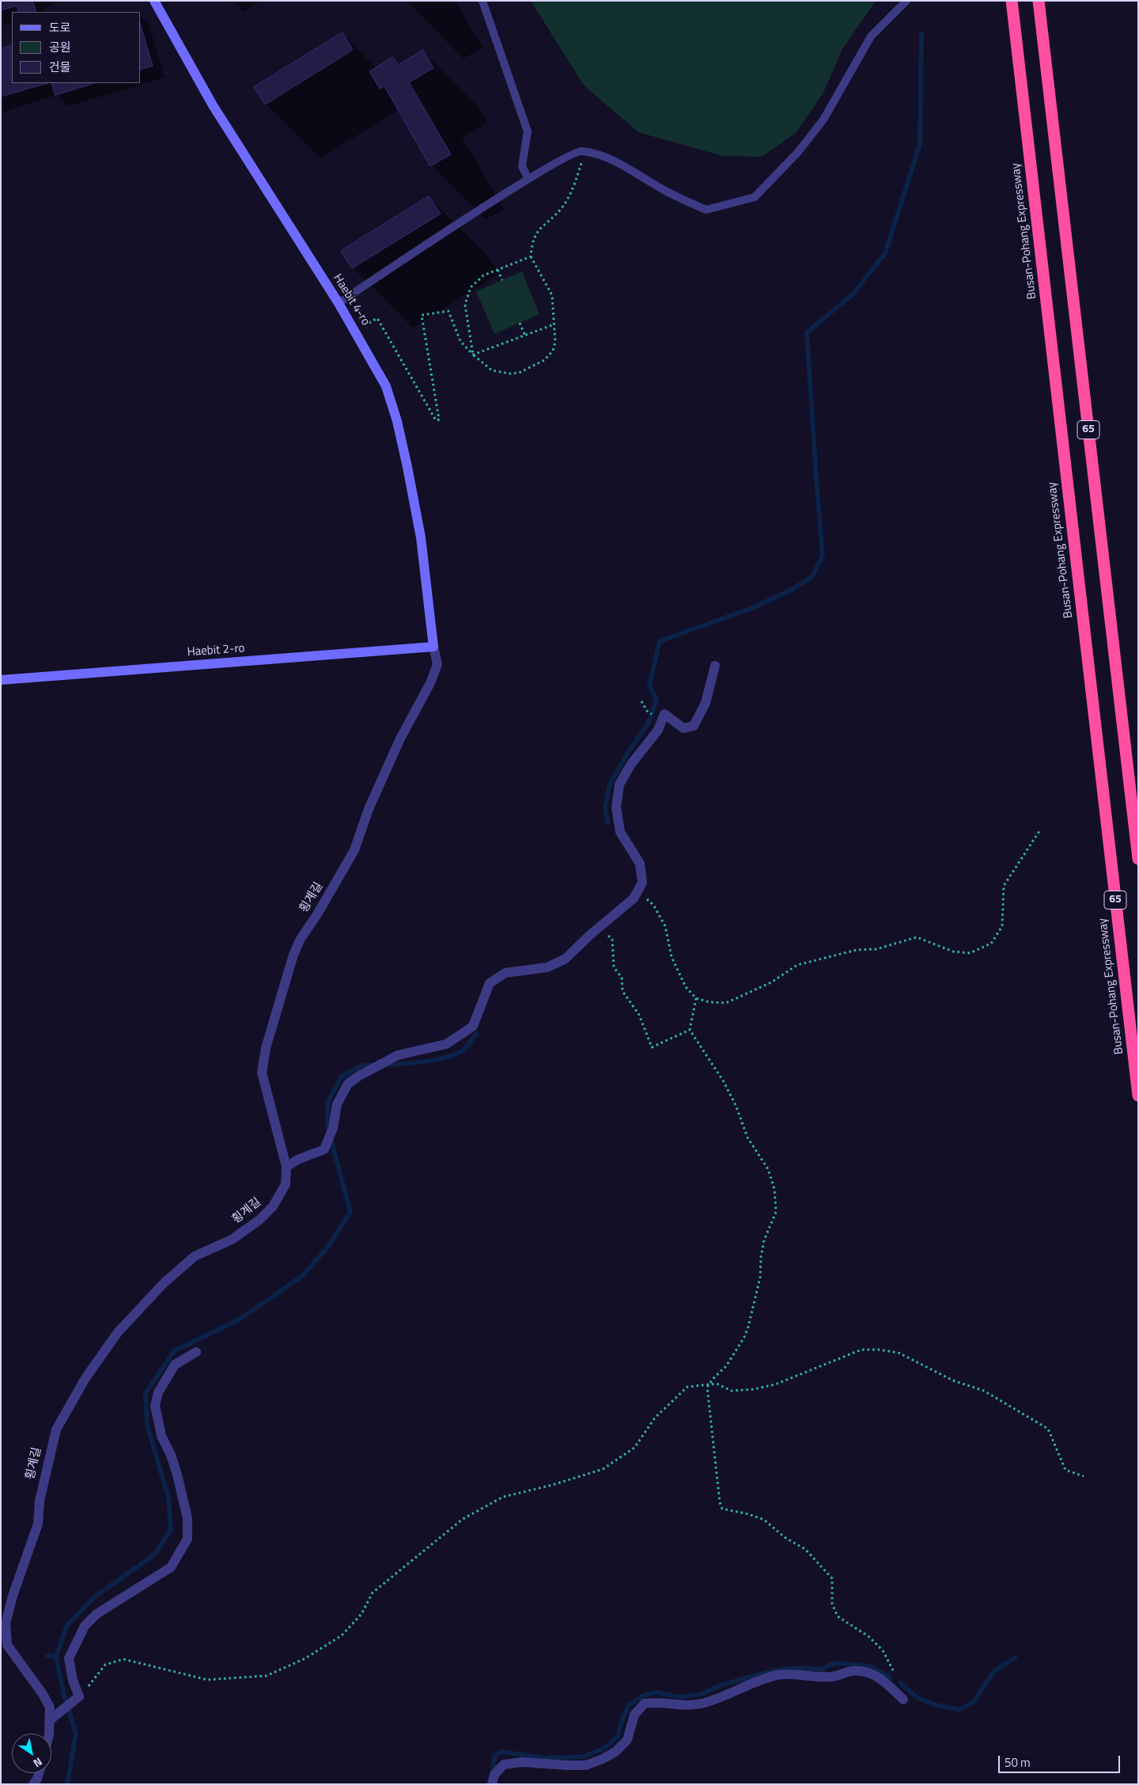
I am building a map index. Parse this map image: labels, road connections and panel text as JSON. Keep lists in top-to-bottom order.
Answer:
{
  "streets": {
    "highway": ["Busan-Pohang Expressway", "65"],
    "street": ["Haebit 4-ro", "Haebit 2-ro", "횡계길"]
  },
  "crossings": [
    ["Haebit 4-ro", "Haebit 2-ro"],
    ["Haebit 4-ro", "횡계길"],
    ["Haebit 2-ro", "횡계길"]
  ],
  "legend": ["도로", "공원", "건물"],
  "scale_bar": "50 m",
  "north": "bottom right"
}
